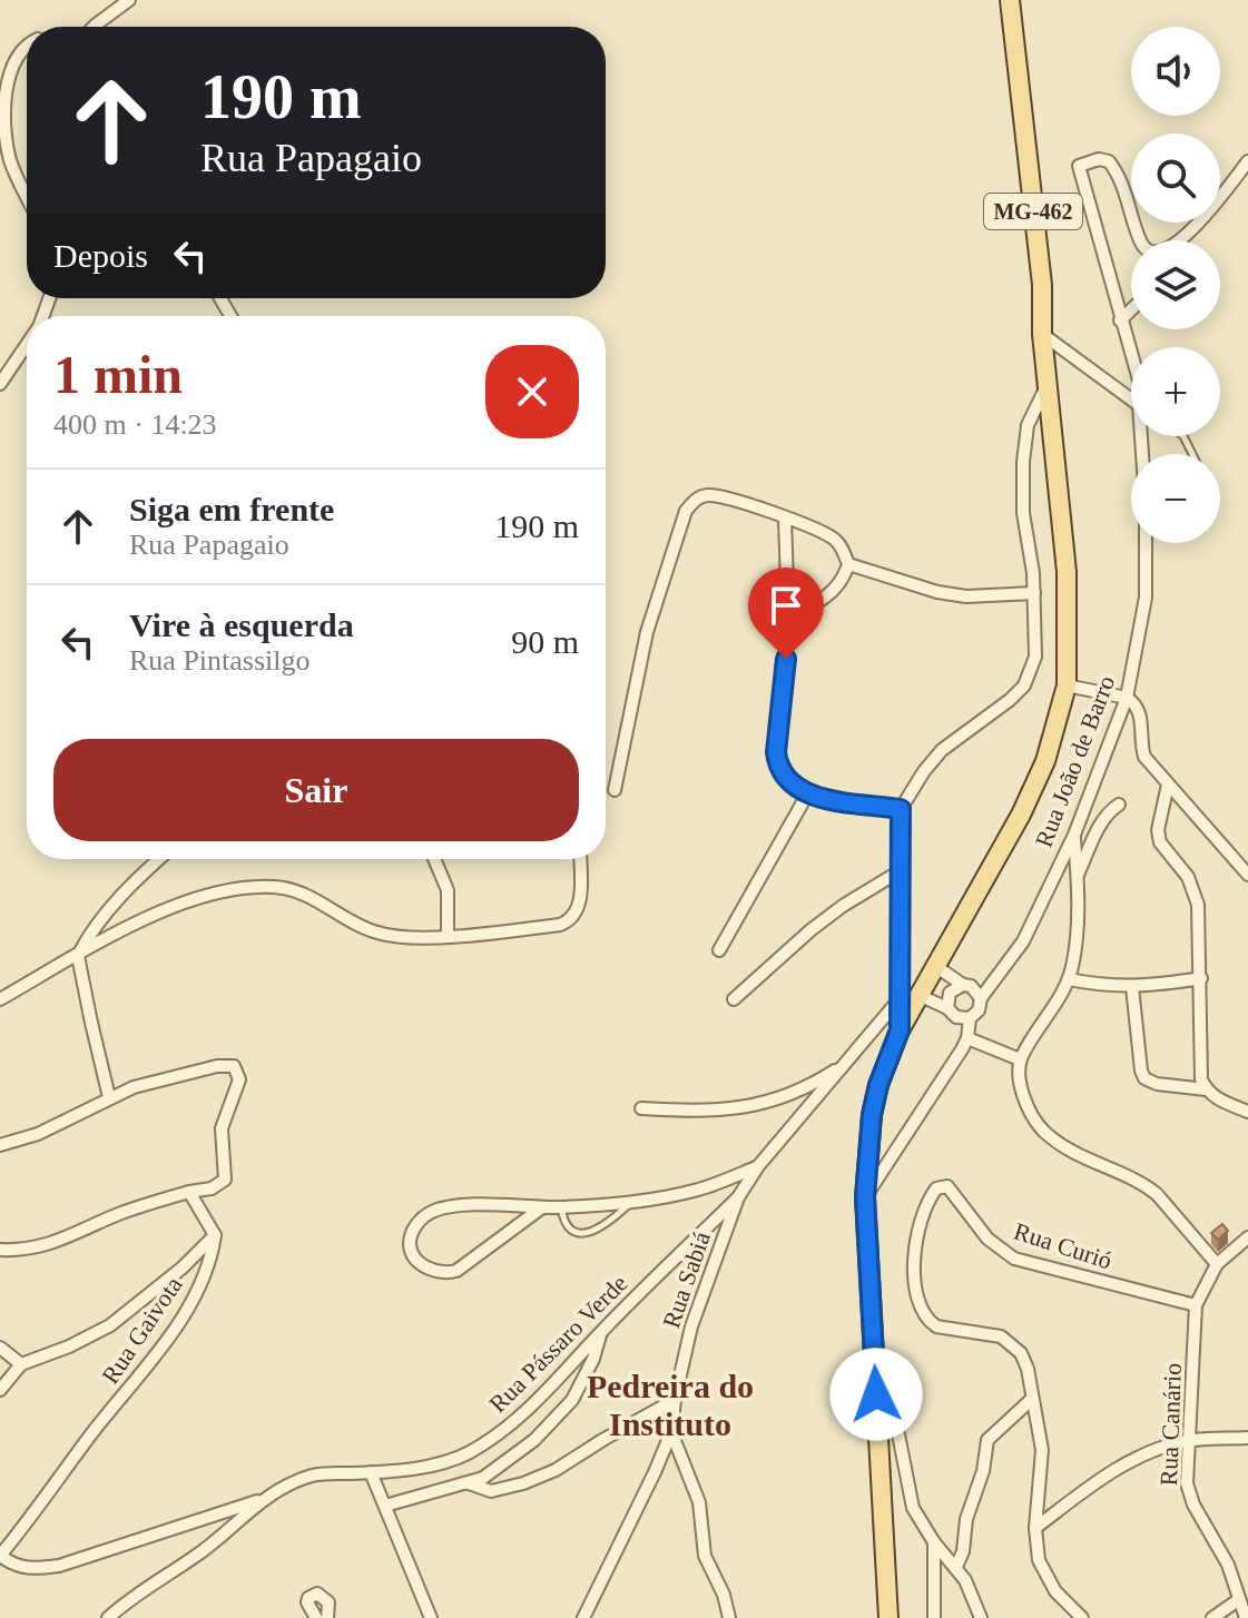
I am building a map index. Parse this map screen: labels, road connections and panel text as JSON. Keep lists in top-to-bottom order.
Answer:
{
  "streets": {
    "main road": ["MG-462"],
    "street": [
      "Rua João de Barro",
      "Rua Curió",
      "Rua Sabiá",
      "Rua Gaivota",
      "Rua Pássaro Verde",
      "Rua Canário"
    ]
  },
  "crossings": [
    ["MG-462", "Rua João de Barro"],
    ["Rua Curió", "Rua Canário"],
    ["Rua Sabiá", "Rua Pássaro Verde"],
    ["Rua Gaivota", "Rua Pássaro Verde"]
  ],
  "districts": ["Pedreira do Instituto"],
  "page": {
    "map_buttons": ["+", "−"],
    "turn": ["190 m", "Rua Papagaio"],
    "then": "Depois",
    "heading": ["1 min", "400 m · 14:23"],
    "list": [
      {
        "name": "Siga em frente",
        "note": "Rua Papagaio",
        "value": "190 m"
      },
      {
        "name": "Vire à esquerda",
        "note": "Rua Pintassilgo",
        "value": "90 m"
      }
    ],
    "buttons": "Sair"
  }
}
